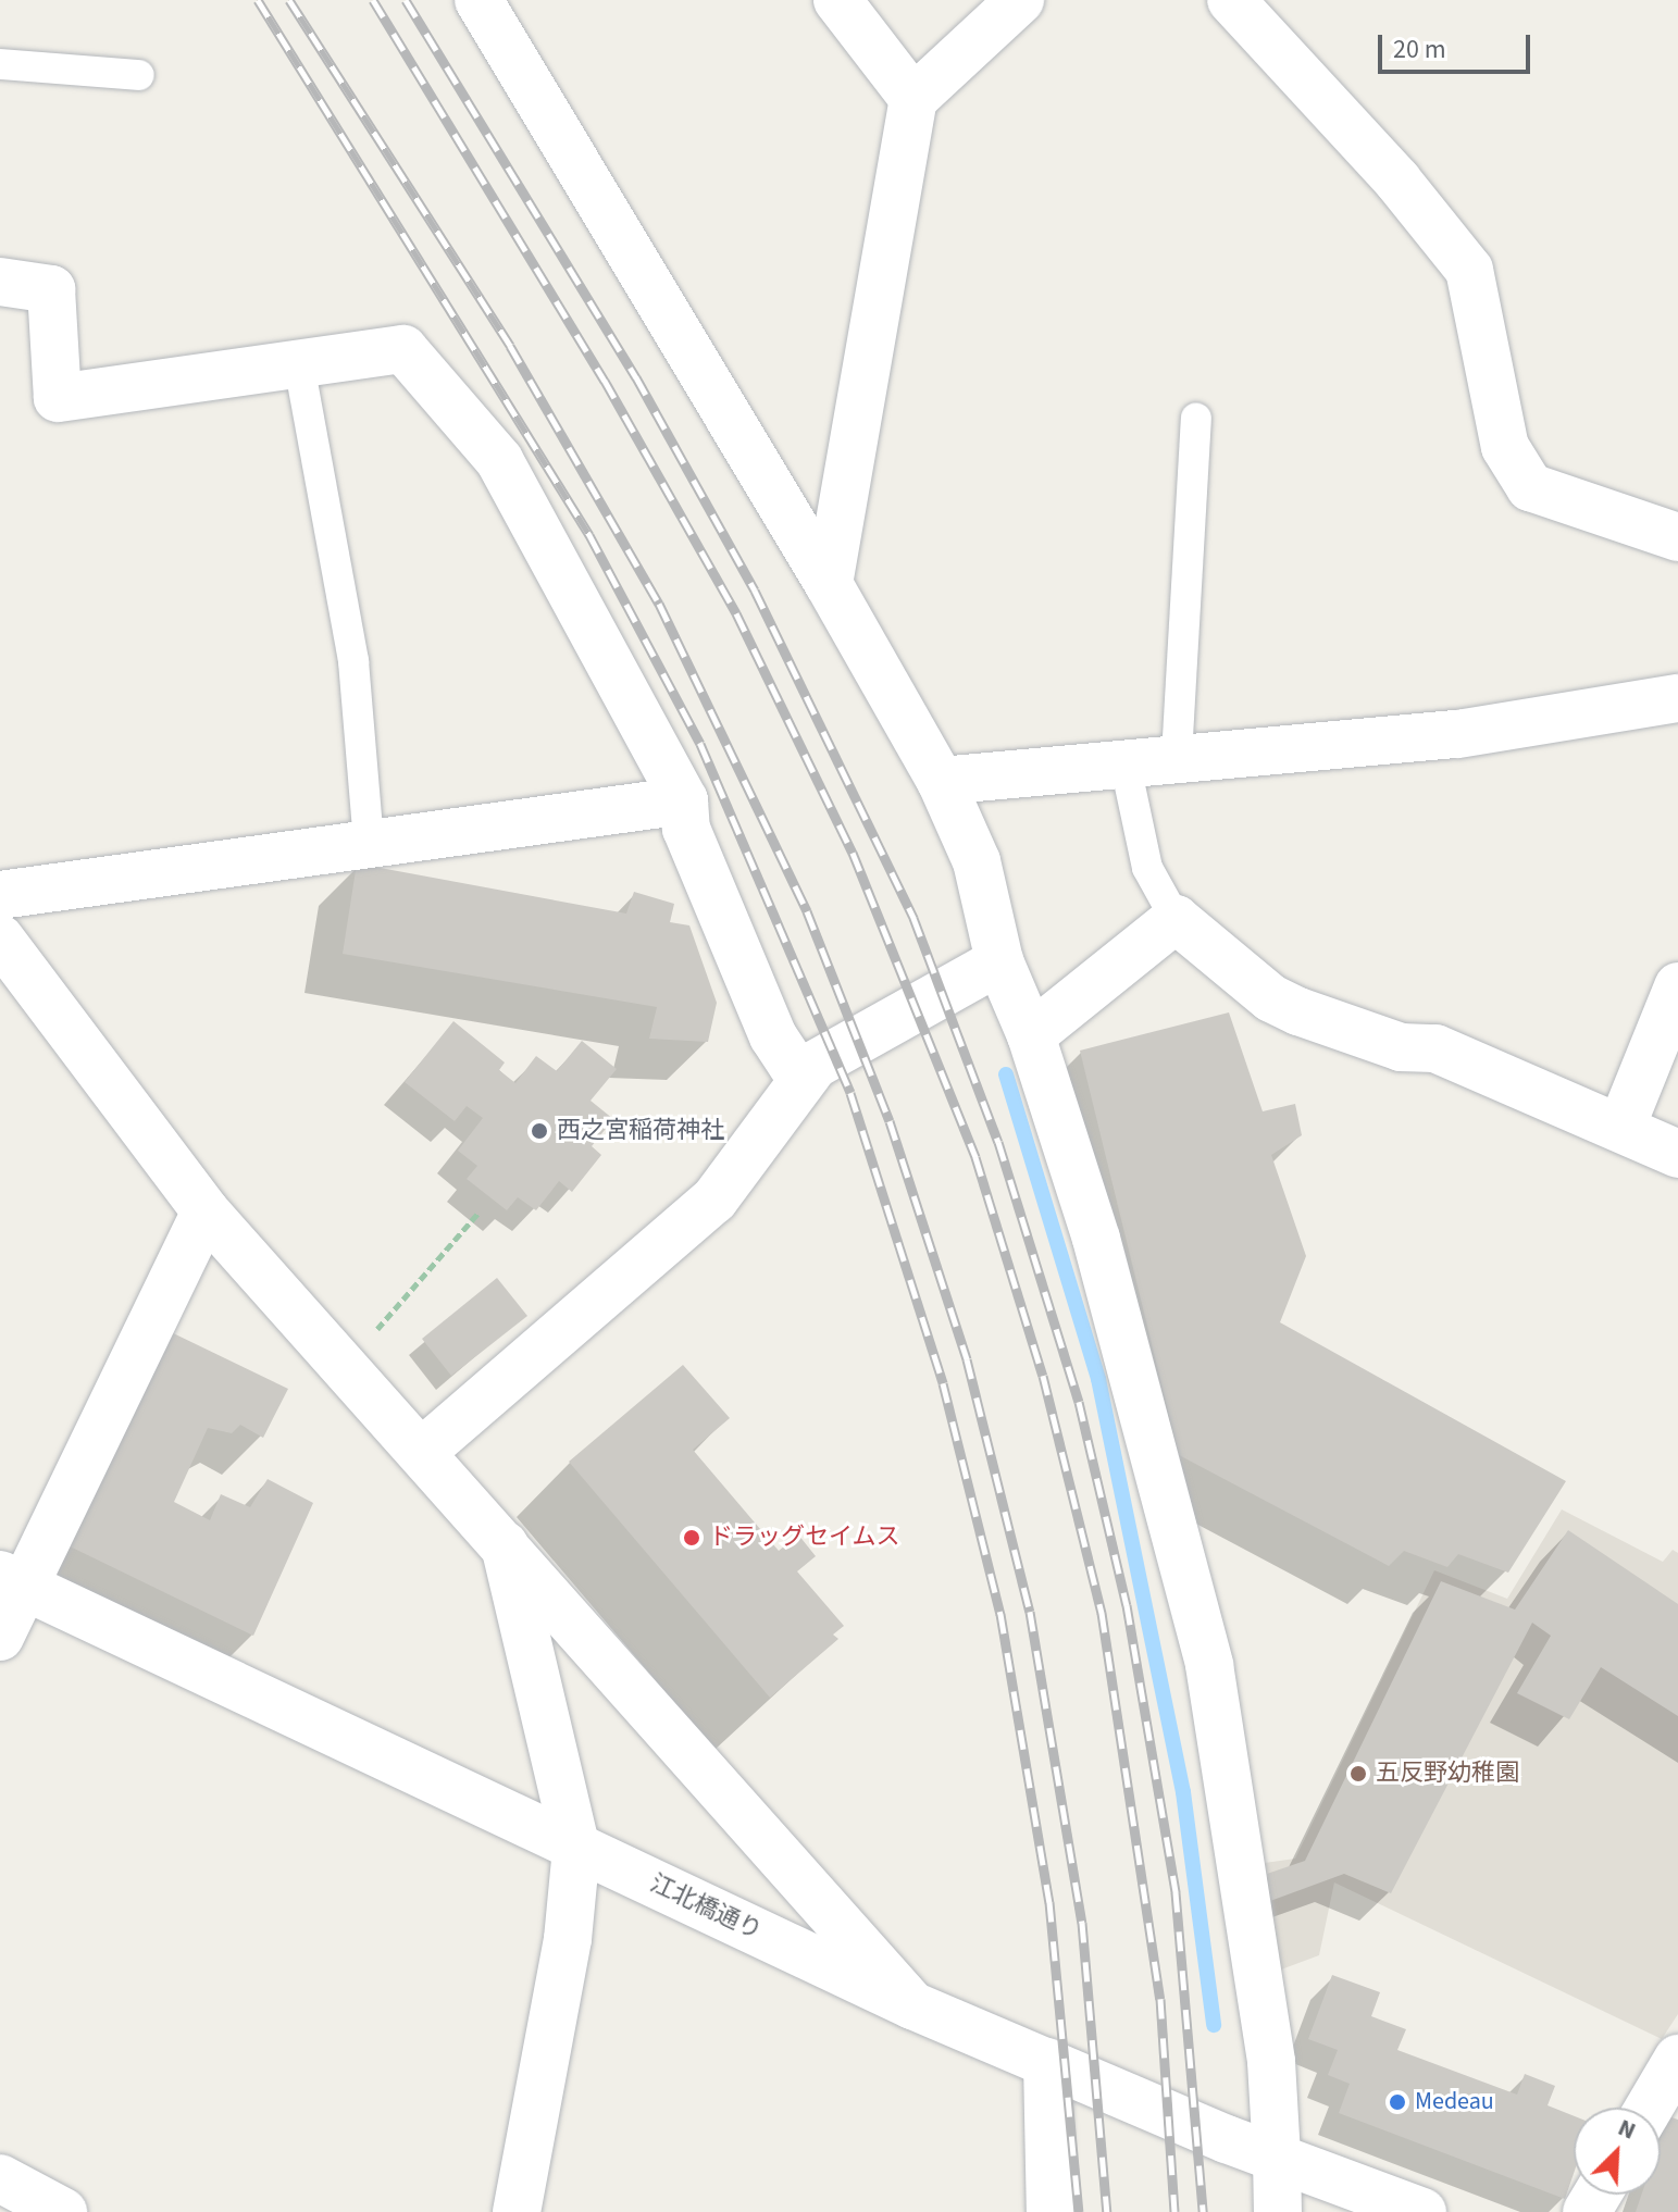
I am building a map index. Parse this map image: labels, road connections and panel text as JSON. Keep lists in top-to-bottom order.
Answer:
{
  "streets": {
    "street": ["江北橋通り"]
  },
  "places": [
    "西之宮稲荷神社",
    "ドラッグセイムス",
    "五反野幼稚園",
    "Medeau"
  ],
  "scale_bar": "20 m",
  "north": "top right"
}
